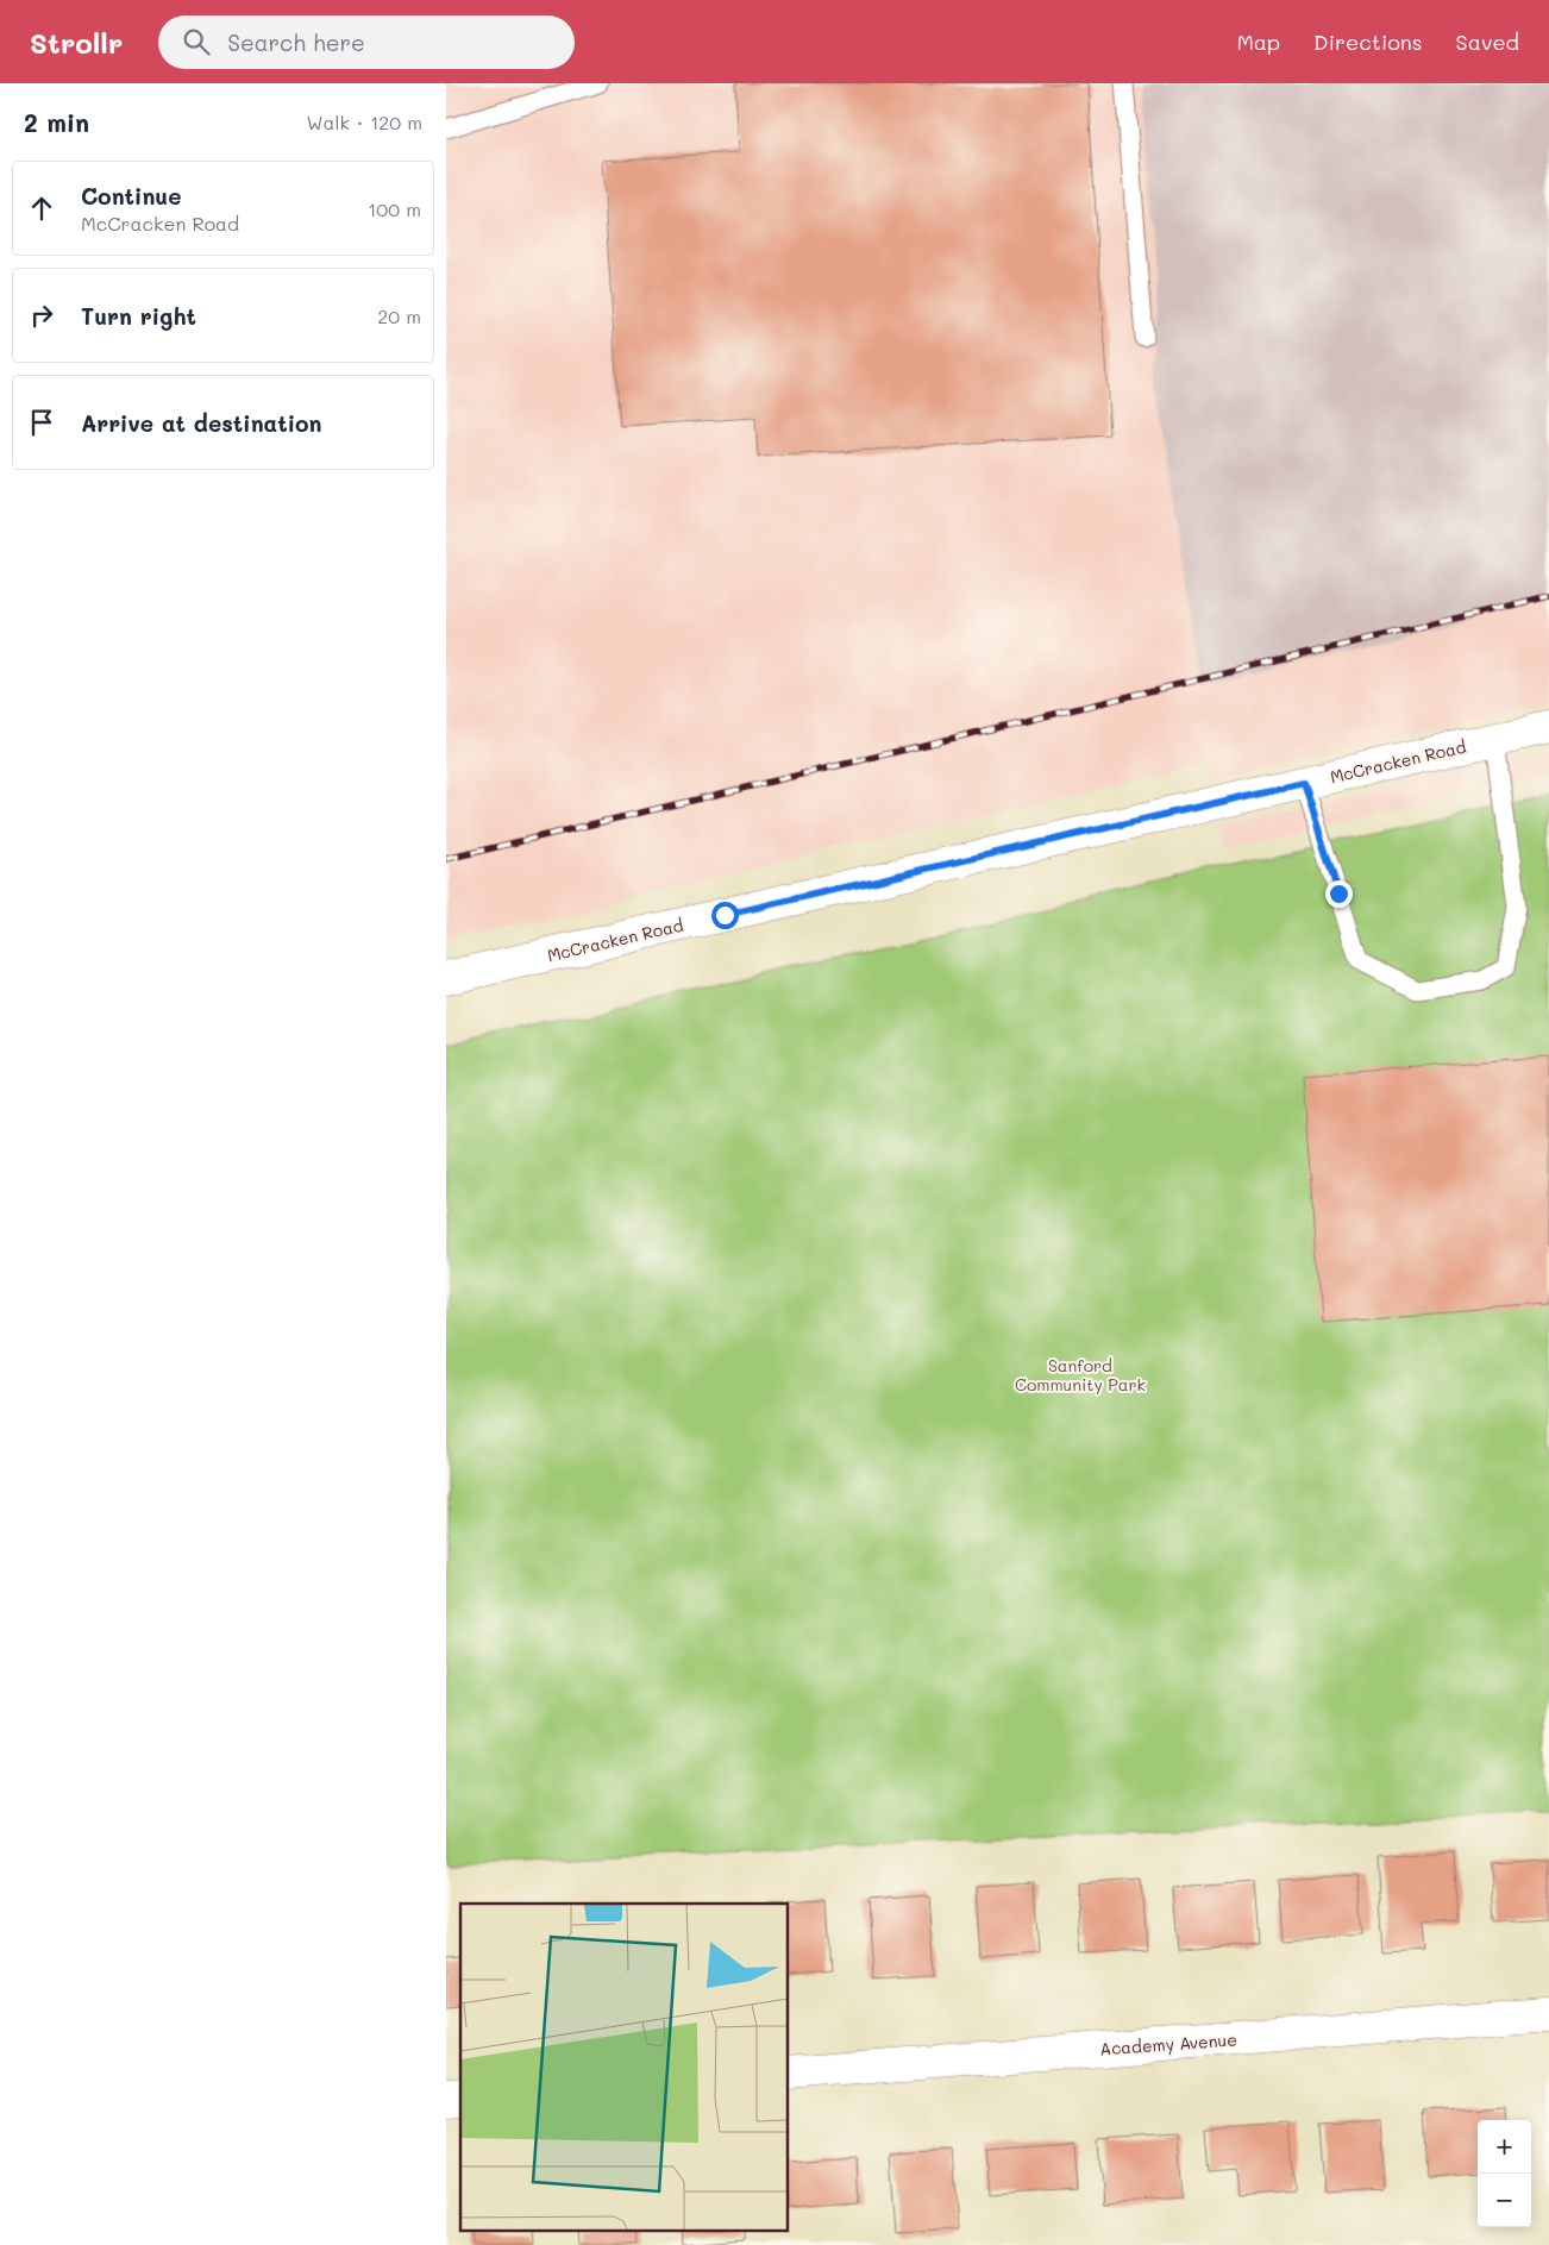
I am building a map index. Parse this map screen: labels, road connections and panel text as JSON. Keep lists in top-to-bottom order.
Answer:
{
  "streets": {
    "street": ["McCracken Road", "Academy Avenue"]
  },
  "parks": ["Sanford Community Park"],
  "page": {
    "header": "Strollr",
    "search": "Search here",
    "nav": ["Map", "Directions", "Saved"],
    "heading": ["2 min", "Walk · 120 m"],
    "list": [
      ["Continue", "McCracken Road", "100 m"],
      ["Turn right", "20 m"],
      "Arrive at destination"
    ],
    "map_buttons": ["+", "−"]
  }
}
